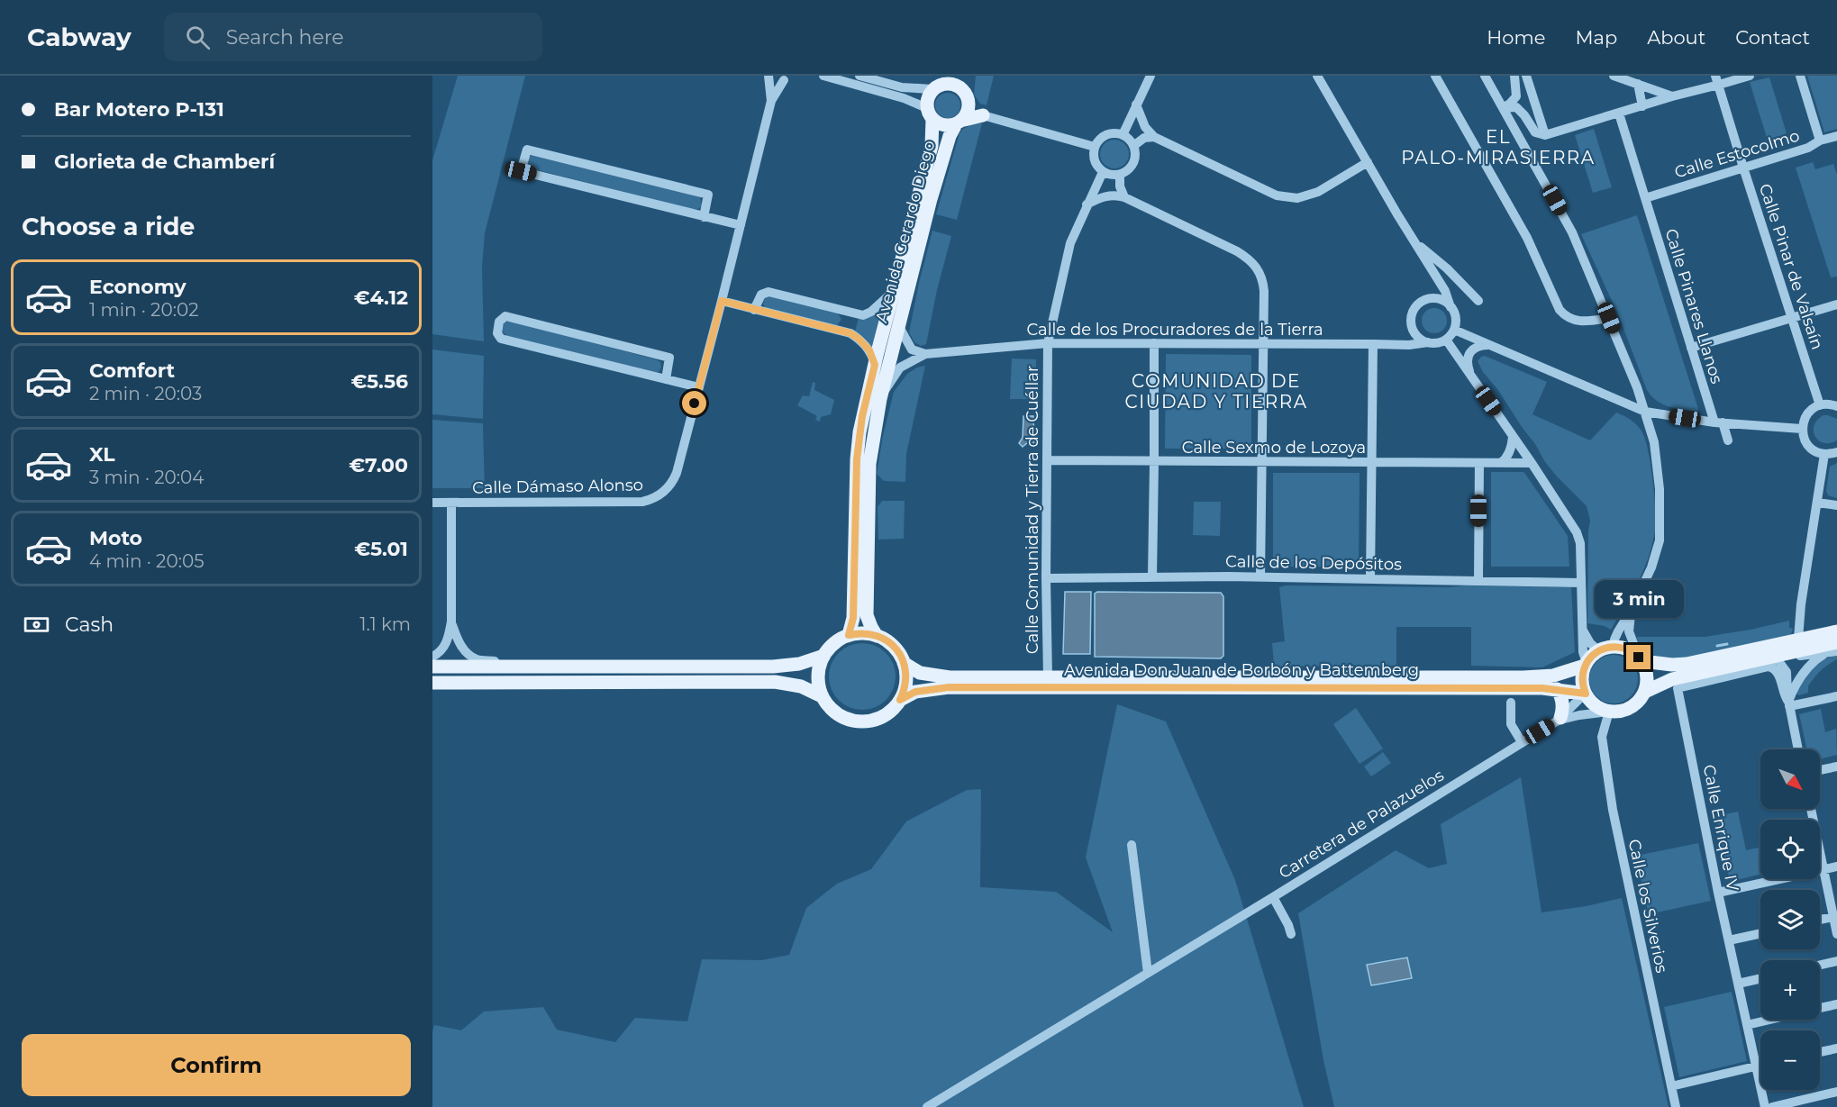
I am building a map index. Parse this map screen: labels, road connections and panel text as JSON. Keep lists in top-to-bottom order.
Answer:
{
  "streets": {
    "main road": ["Avenida Gerardo Diego", "Avenida Don Juan de Borbón y Battemberg"],
    "street": [
      "Calle Estocolmo",
      "Calle Pinar de Valsaín",
      "Calle Pinares Llanos",
      "Calle de los Procuradores de la Tierra",
      "Calle Sexmo de Lozoya",
      "Calle Dámaso Alonso",
      "Calle Comunidad y Tierra de Cuéllar",
      "Calle de los Depósitos",
      "Carretera de Palazuelos",
      "Calle Enrique IV",
      "Calle los Silverios"
    ]
  },
  "crossings": [
    ["Calle Estocolmo", "Calle Pinar de Valsaín"],
    ["Calle Estocolmo", "Calle Pinares Llanos"],
    ["Avenida Gerardo Diego", "Avenida Don Juan de Borbón y Battemberg"],
    ["Calle de los Procuradores de la Tierra", "Calle Comunidad y Tierra de Cuéllar"],
    ["Calle Sexmo de Lozoya", "Calle Comunidad y Tierra de Cuéllar"],
    ["Calle Comunidad y Tierra de Cuéllar", "Calle de los Depósitos"],
    ["Calle Comunidad y Tierra de Cuéllar", "Avenida Don Juan de Borbón y Battemberg"],
    ["Avenida Don Juan de Borbón y Battemberg", "Carretera de Palazuelos"],
    ["Avenida Don Juan de Borbón y Battemberg", "Calle los Silverios"],
    ["Carretera de Palazuelos", "Calle los Silverios"]
  ],
  "districts": ["EL PALO-MIRASIERRA", "COMUNIDAD DE CIUDAD Y TIERRA"],
  "north": "bottom right",
  "page": {
    "header": "Cabway",
    "search": "Search here",
    "nav": [
      "Home",
      "Map",
      "About",
      "Contact"
    ],
    "banner": ["Bar Motero P-131", "Glorieta de Chamberí"],
    "heading": "Choose a ride",
    "list": [
      {
        "name": "Economy",
        "note": "1 min · 20:02",
        "value": "€4.12"
      },
      {
        "name": "Comfort",
        "note": "2 min · 20:03",
        "value": "€5.56"
      },
      {
        "name": "XL",
        "note": "3 min · 20:04",
        "value": "€7.00"
      },
      {
        "name": "Moto",
        "note": "4 min · 20:05",
        "value": "€5.01"
      }
    ],
    "bubble": "3 min",
    "pay": ["Cash", "1.1 km"],
    "map_buttons": ["+", "−"],
    "buttons": "Confirm"
  }
}
